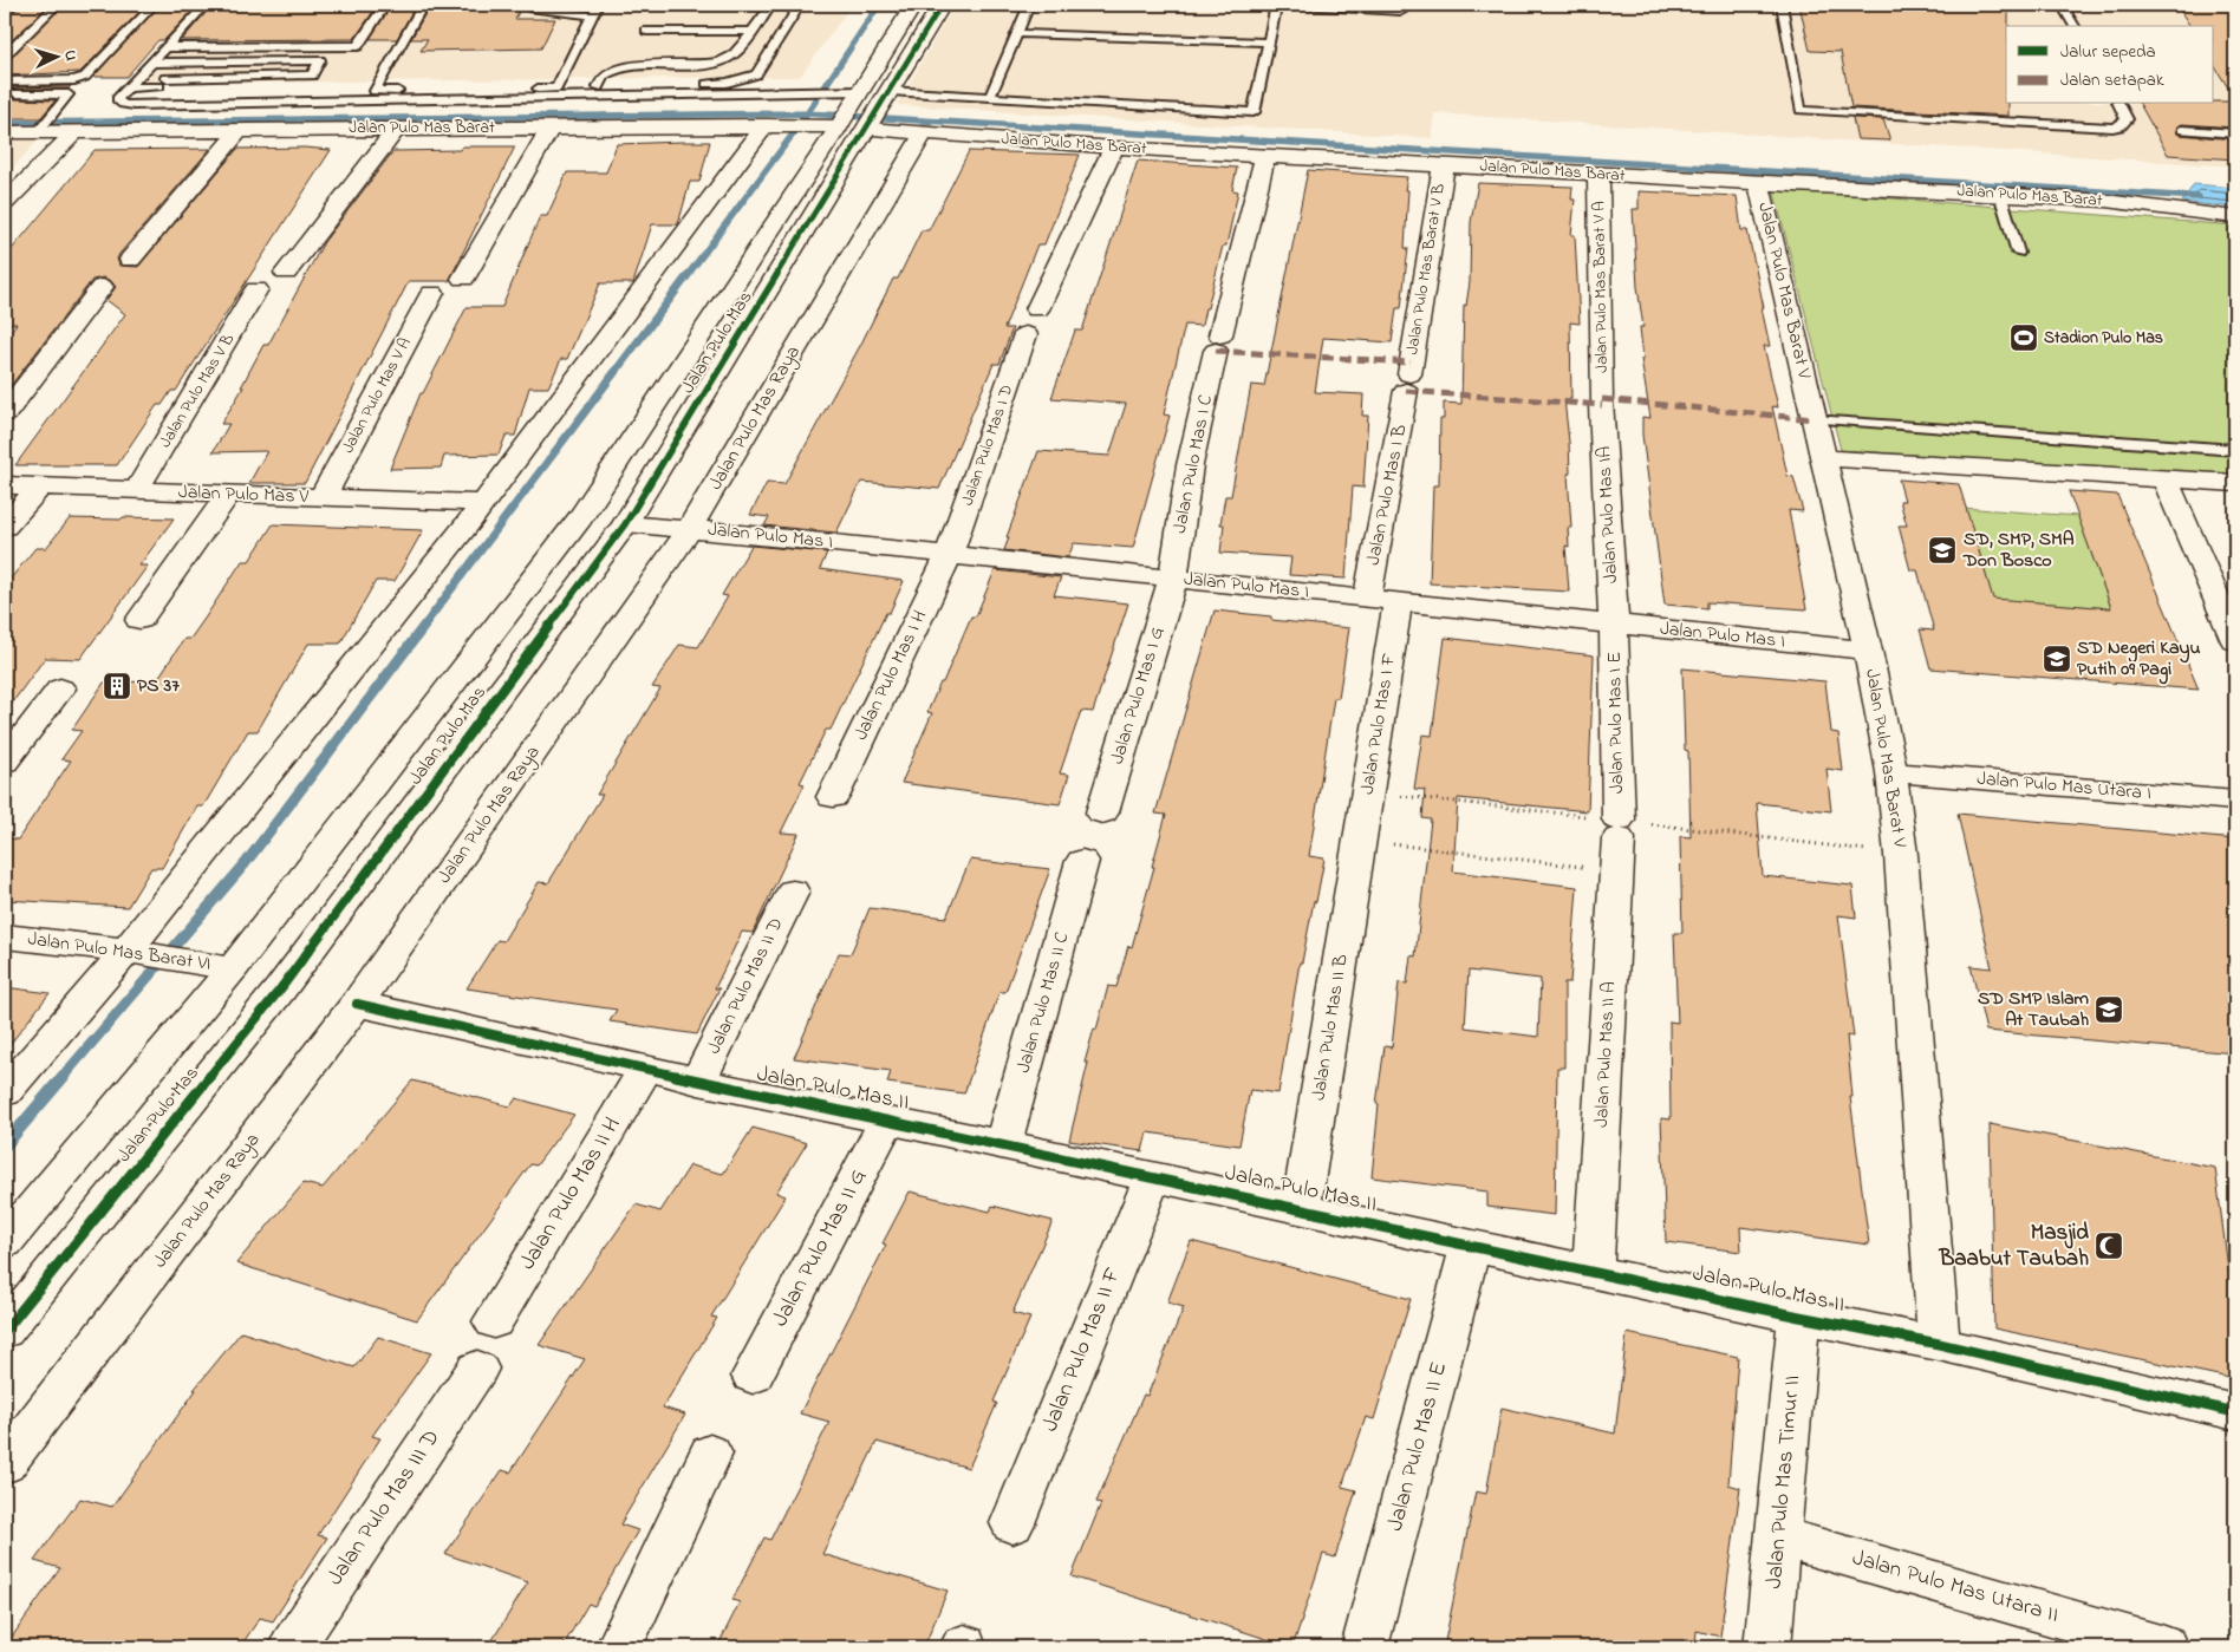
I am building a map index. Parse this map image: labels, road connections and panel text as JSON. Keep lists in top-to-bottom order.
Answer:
{
  "streets": {
    "street": [
      "Jalan Pulo Mas Barat",
      "Jalan Pulo Mas Barat V B",
      "Jalan Pulo Mas Barat V A",
      "Jalan Pulo Mas Barat V",
      "Jalan Pulo Mas",
      "Jalan Pulo Mas V B",
      "Jalan Pulo Mas V A",
      "Jalan Pulo Mas Raya",
      "Jalan Pulo Mas I D",
      "Jalan Pulo Mas I C",
      "Jalan Pulo Mas V",
      "Jalan Pulo Mas I B",
      "Jalan Pulo Mas IA",
      "Jalan Pulo Mas I",
      "Jalan Pulo Mas I H",
      "Jalan Pulo Mas I G",
      "Jalan Pulo Mas I E",
      "Jalan Pulo Mas I F",
      "Jalan Pulo Mas Utara I",
      "Jalan Pulo Mas Barat VI",
      "Jalan Pulo Mas II D",
      "Jalan Pulo Mas II C",
      "Jalan Pulo Mas II B",
      "Jalan Pulo Mas II A",
      "Jalan Pulo Mas II",
      "Jalan Pulo Mas II H",
      "Jalan Pulo Mas II G",
      "Jalan Pulo Mas II F",
      "Jalan Pulo Mas II E",
      "Jalan Pulo Mas Timur II",
      "Jalan Pulo Mas III D",
      "Jalan Pulo Mas Utara II"
    ]
  },
  "crossings": [
    ["Jalan Pulo Mas Barat", "Jalan Pulo Mas Barat V B"],
    ["Jalan Pulo Mas Barat", "Jalan Pulo Mas Barat V A"],
    ["Jalan Pulo Mas Barat", "Jalan Pulo Mas Barat V"],
    ["Jalan Pulo Mas Barat", "Jalan Pulo Mas"],
    ["Jalan Pulo Mas Barat", "Jalan Pulo Mas Raya"],
    ["Jalan Pulo Mas Barat", "Jalan Pulo Mas I C"],
    ["Jalan Pulo Mas Barat V B", "Jalan Pulo Mas I B"],
    ["Jalan Pulo Mas Barat V A", "Jalan Pulo Mas IA"],
    ["Jalan Pulo Mas Barat V", "Jalan Pulo Mas I"],
    ["Jalan Pulo Mas Barat V", "Jalan Pulo Mas Utara I"],
    ["Jalan Pulo Mas Barat V", "Jalan Pulo Mas II"],
    ["Jalan Pulo Mas", "Jalan Pulo Mas I"],
    ["Jalan Pulo Mas", "Jalan Pulo Mas Barat VI"],
    ["Jalan Pulo Mas V B", "Jalan Pulo Mas V"],
    ["Jalan Pulo Mas V A", "Jalan Pulo Mas V"],
    ["Jalan Pulo Mas Raya", "Jalan Pulo Mas I"],
    ["Jalan Pulo Mas Raya", "Jalan Pulo Mas II"],
    ["Jalan Pulo Mas I D", "Jalan Pulo Mas I"],
    ["Jalan Pulo Mas I D", "Jalan Pulo Mas I H"],
    ["Jalan Pulo Mas I C", "Jalan Pulo Mas I"],
    ["Jalan Pulo Mas I C", "Jalan Pulo Mas I G"],
    ["Jalan Pulo Mas I B", "Jalan Pulo Mas I"],
    ["Jalan Pulo Mas IA", "Jalan Pulo Mas I"],
    ["Jalan Pulo Mas IA", "Jalan Pulo Mas I E"],
    ["Jalan Pulo Mas I", "Jalan Pulo Mas I H"],
    ["Jalan Pulo Mas I", "Jalan Pulo Mas I G"],
    ["Jalan Pulo Mas I", "Jalan Pulo Mas I E"],
    ["Jalan Pulo Mas I", "Jalan Pulo Mas I F"],
    ["Jalan Pulo Mas I E", "Jalan Pulo Mas II A"],
    ["Jalan Pulo Mas I F", "Jalan Pulo Mas II B"],
    ["Jalan Pulo Mas II D", "Jalan Pulo Mas II"],
    ["Jalan Pulo Mas II C", "Jalan Pulo Mas II"],
    ["Jalan Pulo Mas II B", "Jalan Pulo Mas II"],
    ["Jalan Pulo Mas II A", "Jalan Pulo Mas II"],
    ["Jalan Pulo Mas II", "Jalan Pulo Mas II H"],
    ["Jalan Pulo Mas II", "Jalan Pulo Mas II G"],
    ["Jalan Pulo Mas II", "Jalan Pulo Mas II F"],
    ["Jalan Pulo Mas II", "Jalan Pulo Mas II E"],
    ["Jalan Pulo Mas II", "Jalan Pulo Mas Timur II"],
    ["Jalan Pulo Mas Timur II", "Jalan Pulo Mas Utara II"]
  ],
  "places": {
    "sports": ["Stadion Pulo Mas"],
    "school or university": ["SD, SMP, SMA Don Bosco", "SD Negeri Kayu Putih 09 Pagi", "SD SMP Islam At Taubah"],
    "building": ["PS 37"],
    "mosque": ["Masjid Baabut Taubah"]
  },
  "legend": ["Jalur sepeda", "Jalan setapak"],
  "north": "right"
}
